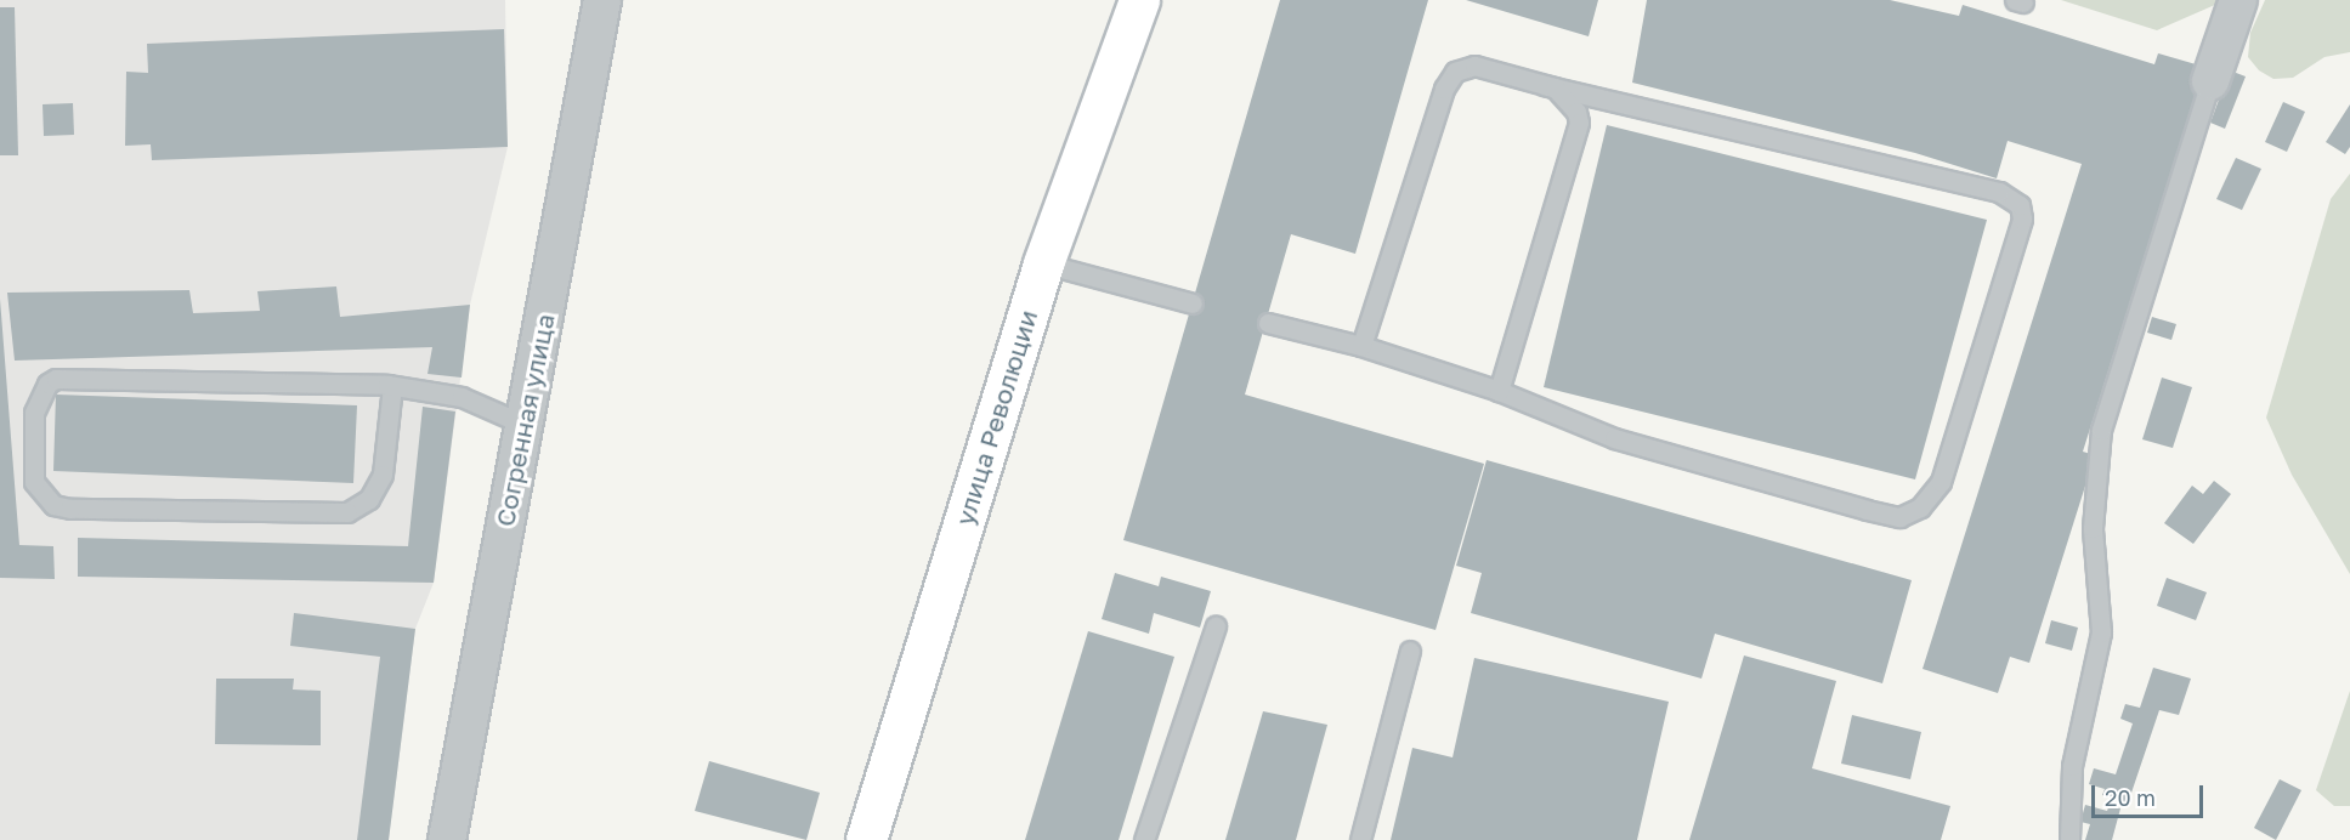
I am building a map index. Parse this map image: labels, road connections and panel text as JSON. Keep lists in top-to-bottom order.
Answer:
{
  "streets": {
    "main road": ["улица Революции"],
    "street": ["Согренная улица"]
  },
  "scale_bar": "20 m"
}
